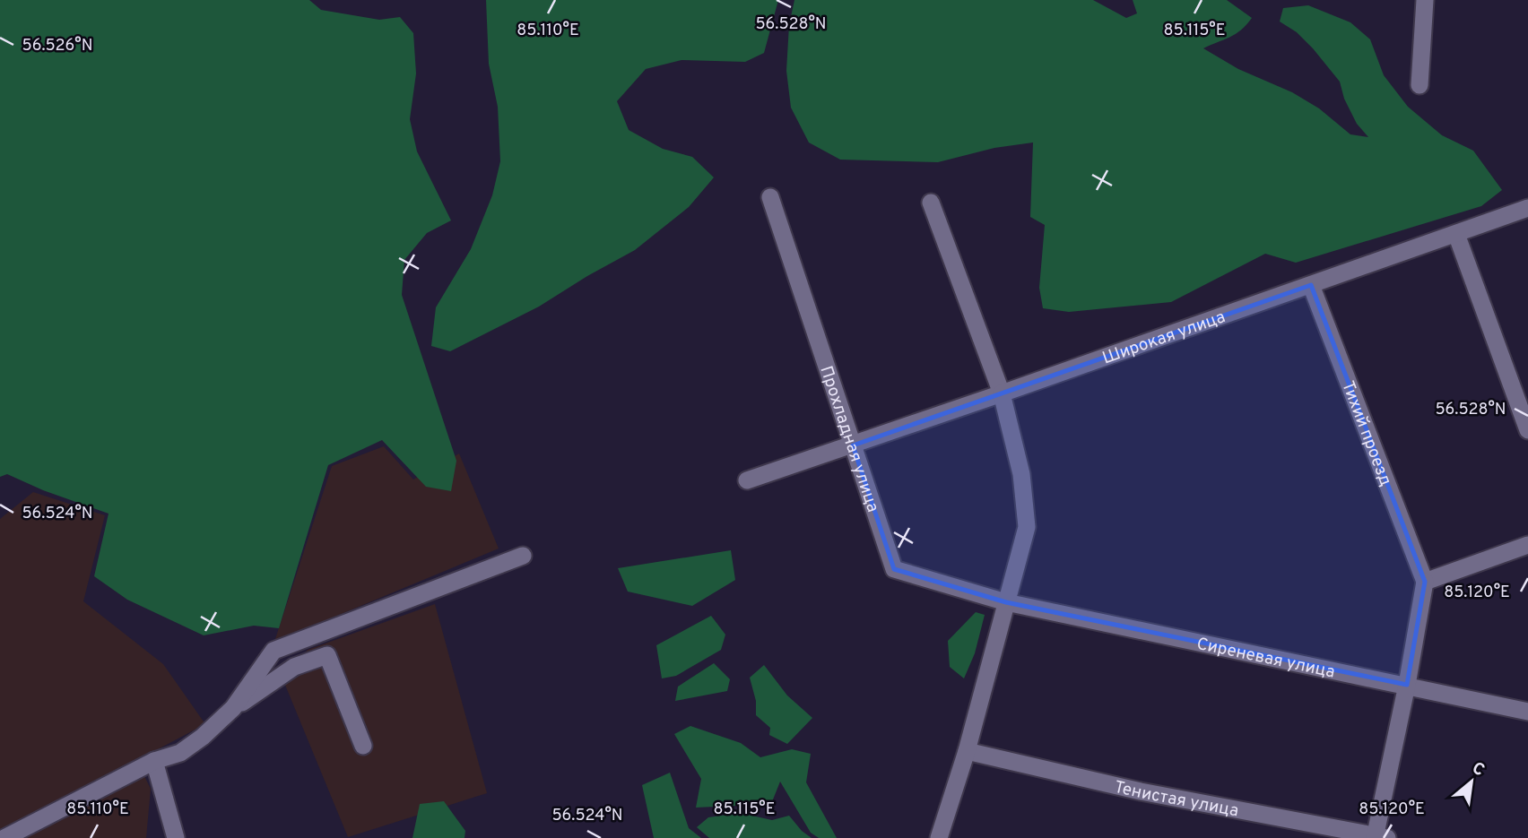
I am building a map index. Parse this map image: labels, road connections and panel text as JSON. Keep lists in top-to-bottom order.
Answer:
{
  "streets": {
    "street": [
      "Широкая улица",
      "Тихий проезд",
      "Прохладная улица",
      "Сиреневая улица",
      "Тенистая улица"
    ]
  },
  "crossings": [
    ["Широкая улица", "Тихий проезд"],
    ["Широкая улица", "Прохладная улица"],
    ["Прохладная улица", "Сиреневая улица"]
  ],
  "north": "top right",
  "coordinates": [
    "56.528°N",
    "85.110°E",
    "85.115°E",
    "56.526°N",
    "56.524°N",
    "85.120°E"
  ]
}
